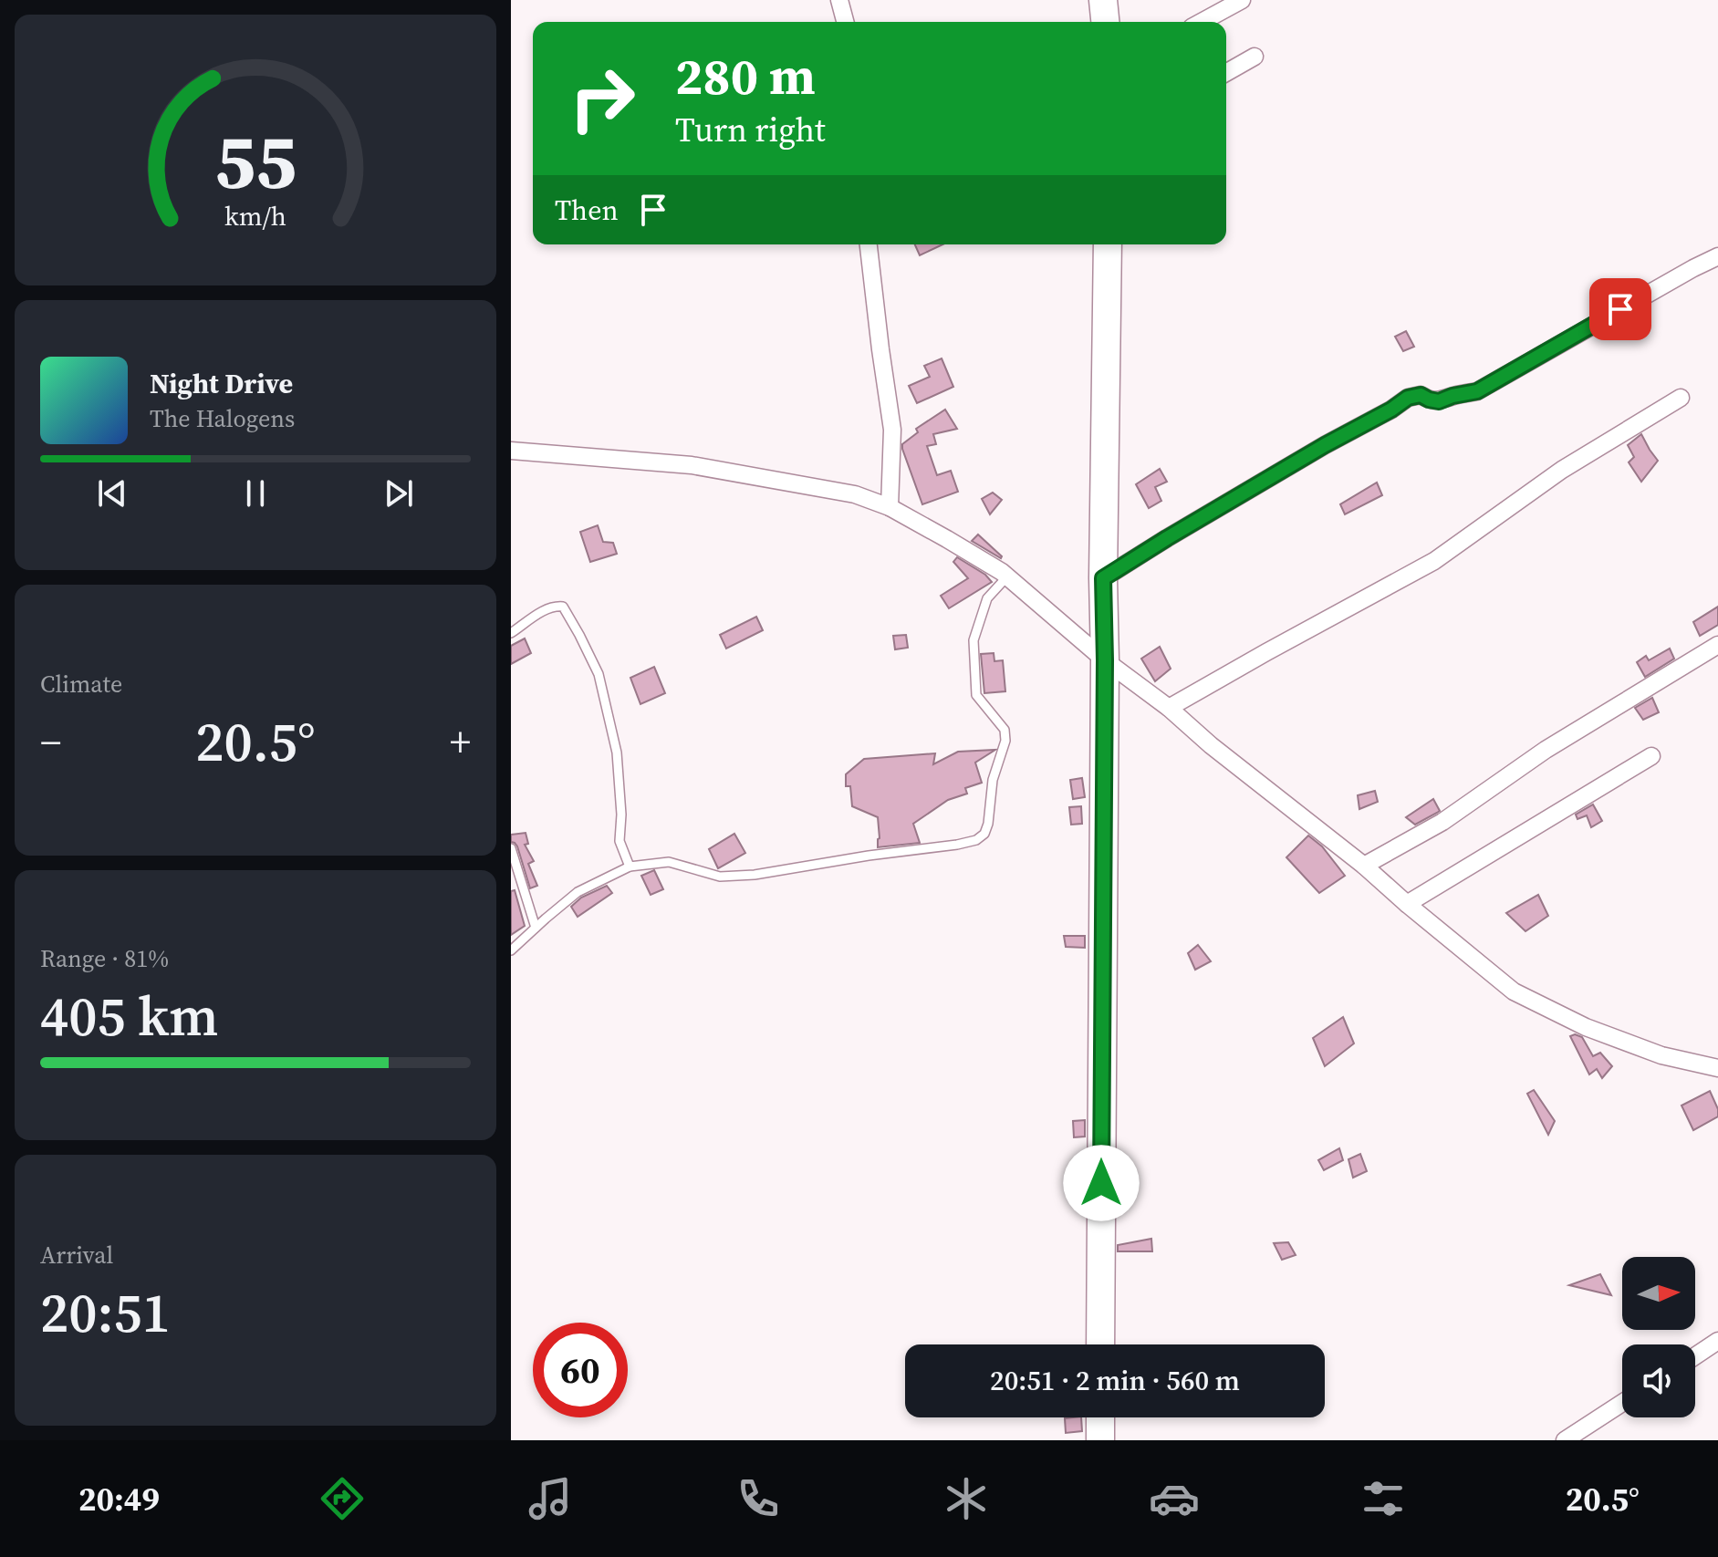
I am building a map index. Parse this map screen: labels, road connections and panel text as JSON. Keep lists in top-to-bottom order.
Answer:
{
  "north": "right",
  "page": {
    "turn": ["280 m", "Turn right"],
    "then": "Then",
    "song": ["Night Drive", "The Halogens"],
    "tile": [
      "Climate",
      ["Range · 81%", "405 km"],
      ["Arrival", "20:51"]
    ],
    "heat": ["−", "20.5°", "+"],
    "limit": "60",
    "trip": "20:51 · 2 min · 560 m",
    "tabs": ["20:49", "20.5°"],
    "gauge": ["55", "km/h"]
  }
}
